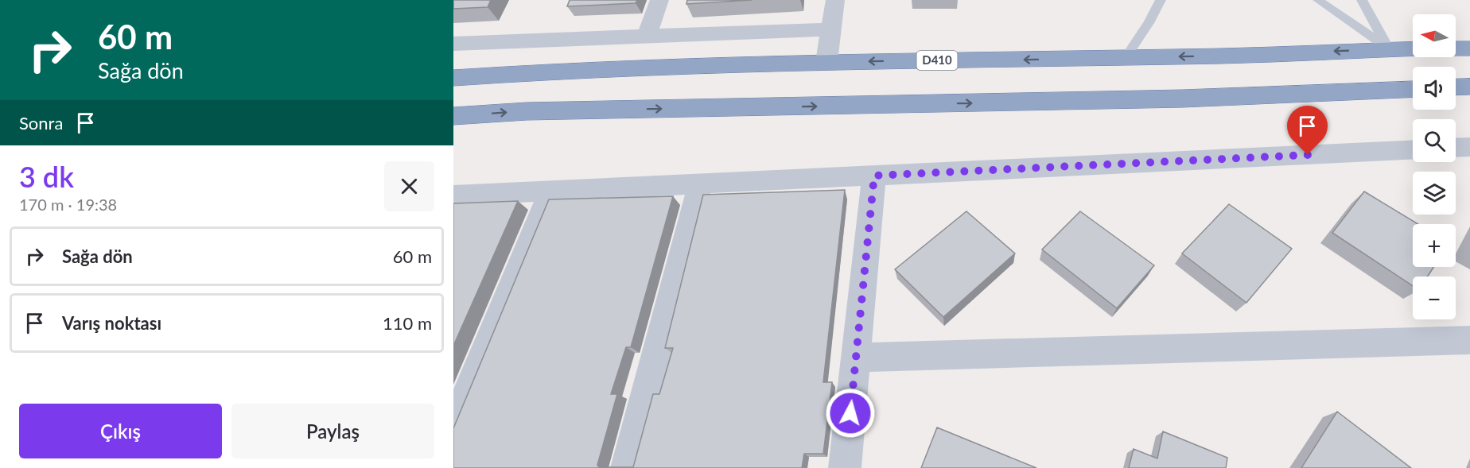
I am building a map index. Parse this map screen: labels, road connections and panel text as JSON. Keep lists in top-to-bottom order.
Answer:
{
  "streets": {
    "highway": ["D410"]
  },
  "north": "left",
  "page": {
    "turn": ["60 m", "Sağa dön"],
    "map_buttons": ["+", "−"],
    "then": "Sonra",
    "heading": ["3 dk", "170 m · 19:38"],
    "list": [
      {
        "name": "Sağa dön",
        "value": "60 m"
      },
      {
        "name": "Varış noktası",
        "value": "110 m"
      }
    ],
    "buttons": ["Çıkış", "Paylaş"]
  }
}
